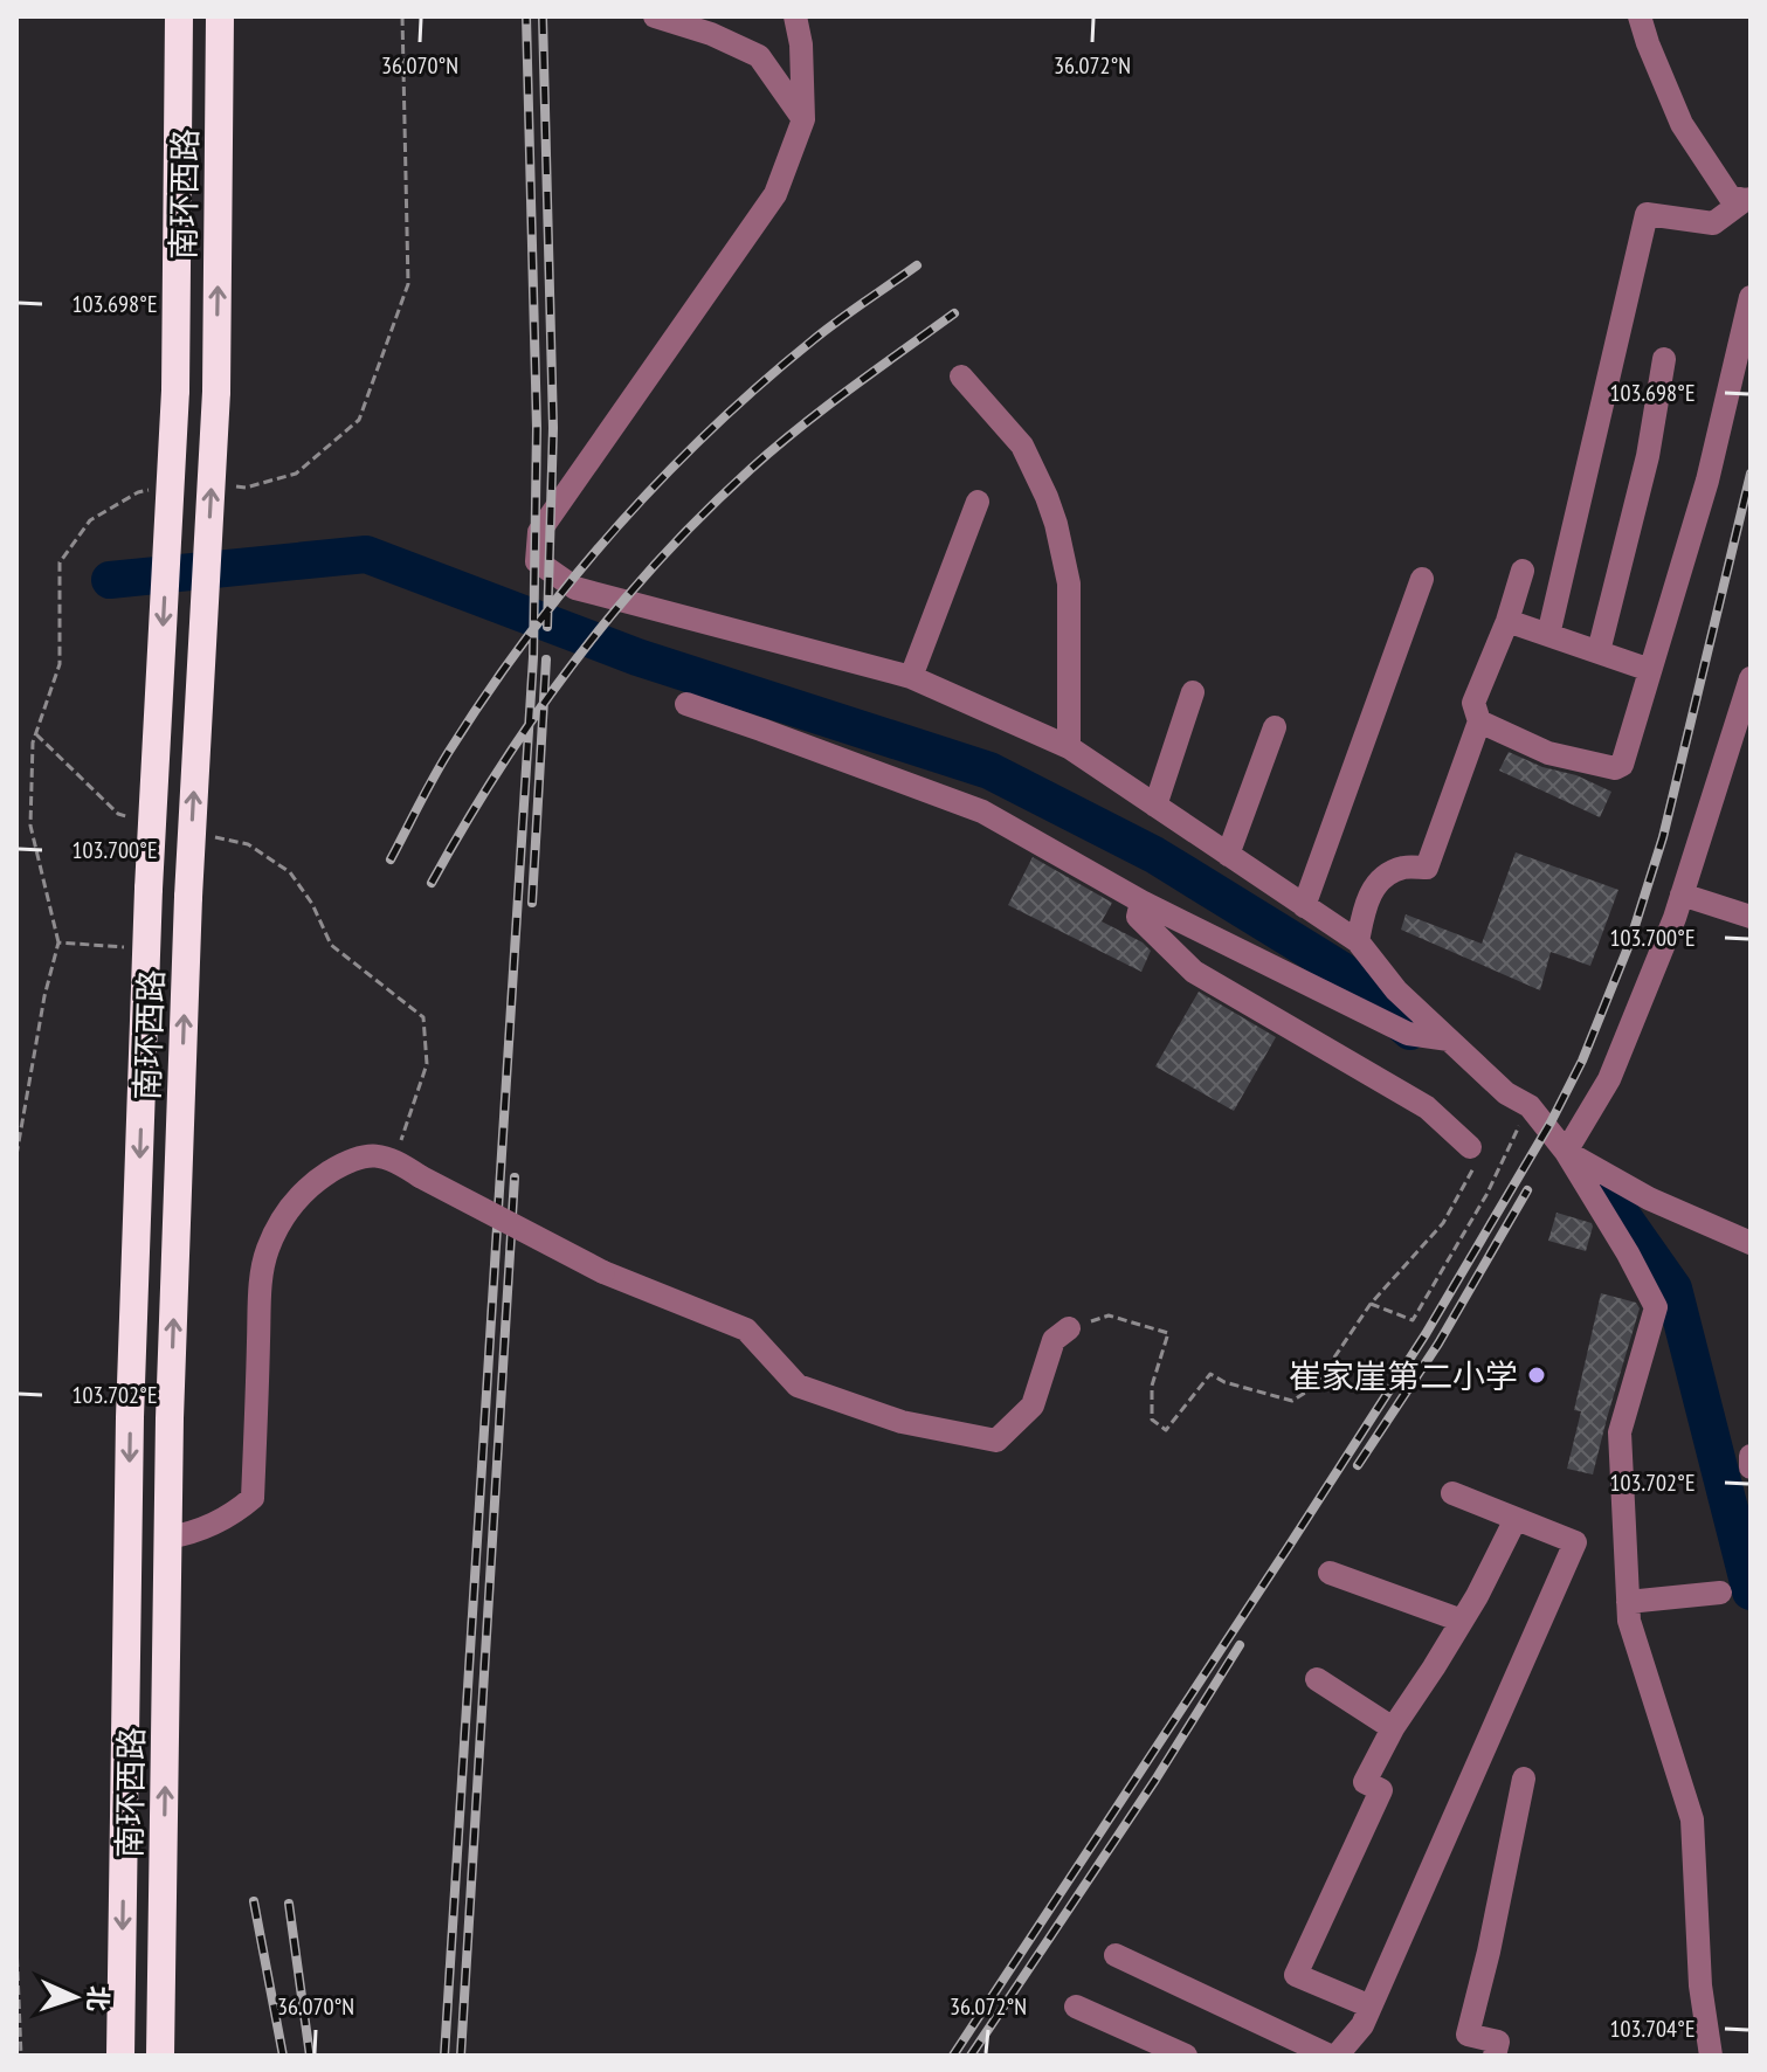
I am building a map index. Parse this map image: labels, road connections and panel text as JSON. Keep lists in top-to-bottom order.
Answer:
{
  "streets": {
    "highway": ["南环西路"]
  },
  "places": ["崔家崖第二小学"],
  "north": "right",
  "coordinates": [
    "36.070°N",
    "36.072°N",
    "103.698°E",
    "103.700°E",
    "103.702°E",
    "103.704°E"
  ]
}
